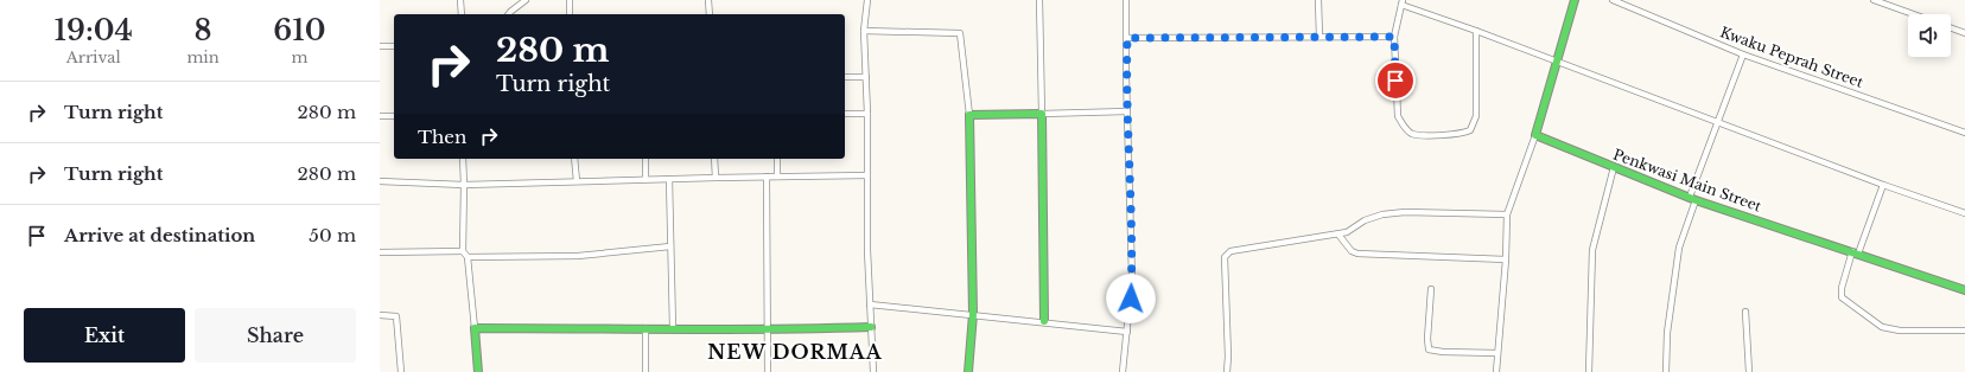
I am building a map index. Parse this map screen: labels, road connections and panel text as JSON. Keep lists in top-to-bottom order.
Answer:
{
  "streets": {
    "street": ["Kwaku Peprah Street", "Penkwasi Main Street"]
  },
  "districts": ["NEW DORMAA"],
  "page": {
    "eta": [
      "19:04",
      "Arrival",
      "8",
      "min",
      "610",
      "m"
    ],
    "turn": ["280 m", "Turn right"],
    "list": [
      {
        "name": "Turn right",
        "value": "280 m"
      },
      {
        "name": "Turn right",
        "value": "280 m"
      },
      {
        "name": "Arrive at destination",
        "value": "50 m"
      }
    ],
    "then": "Then",
    "buttons": ["Exit", "Share"]
  }
}
